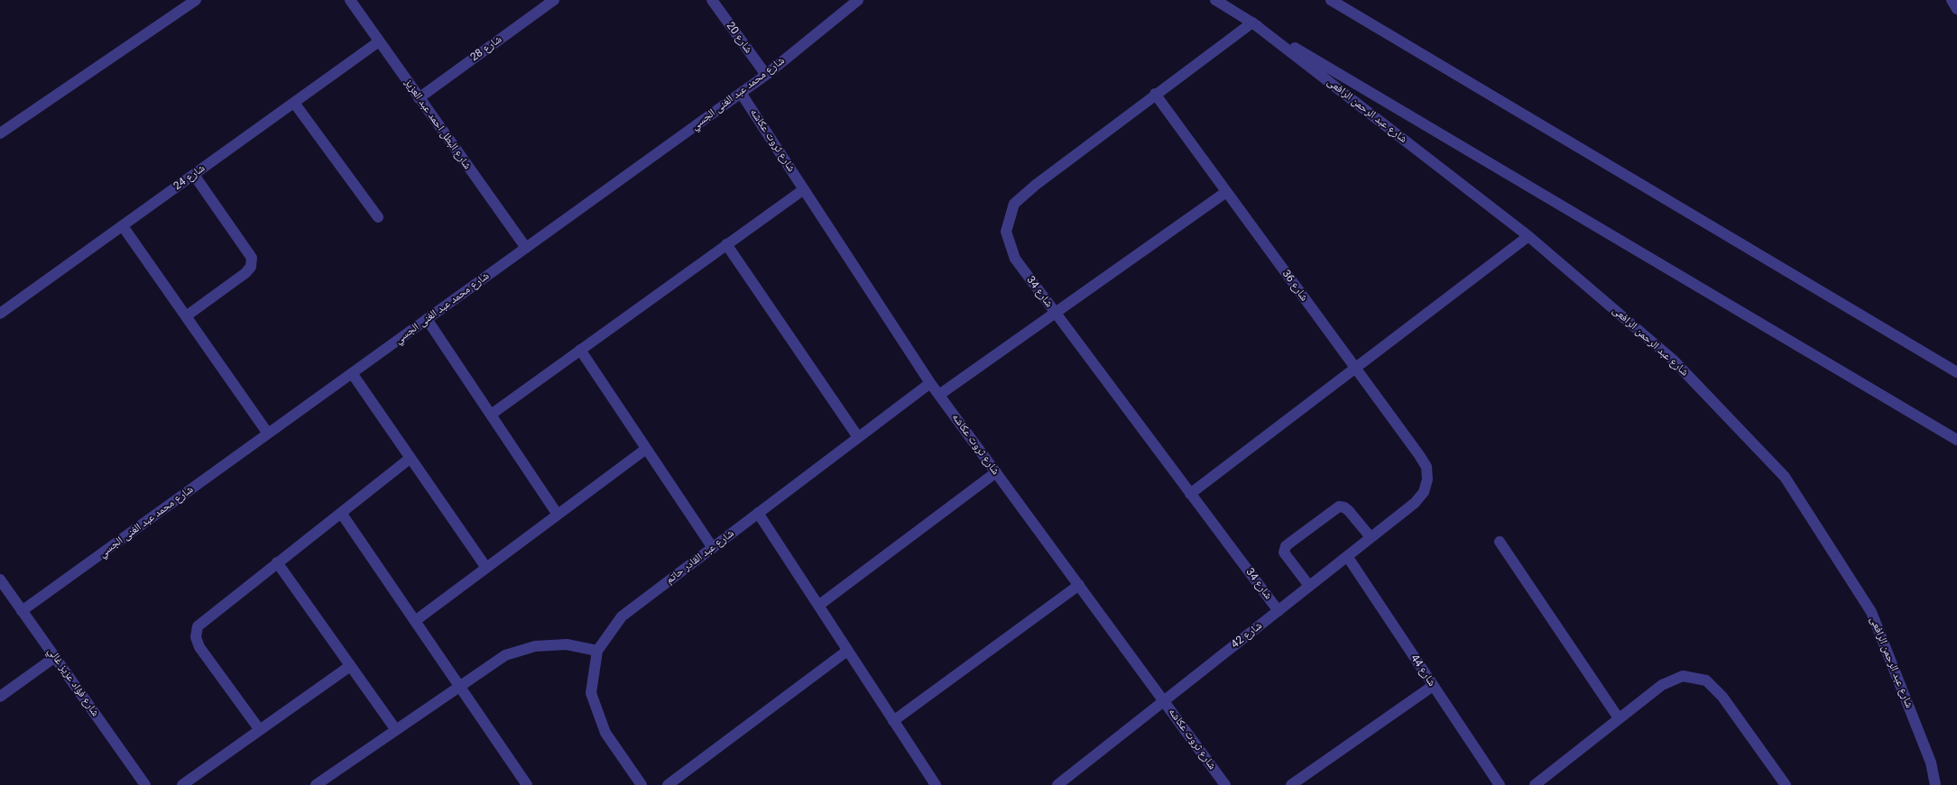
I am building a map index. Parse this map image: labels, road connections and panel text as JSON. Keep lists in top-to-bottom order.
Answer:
{
  "streets": {
    "street": [
      "شارع 20",
      "شارع 28",
      "شارع محمد عبد الغنى الجسي",
      "شارع عبد الرحمن الرافعى",
      "شارع البطل احمد عبد العزيز",
      "شارع ثروت عكاشه",
      "شارع 24",
      "شارع 36",
      "شارع 34",
      "شارع عبد القادر حاتم",
      "شارع 42",
      "شارع 44",
      "شارع فؤاد عزيز غالي"
    ]
  },
  "crossings": [
    ["شارع 20", "شارع محمد عبد الغنى الجسي"],
    ["شارع 28", "شارع البطل احمد عبد العزيز"],
    ["شارع محمد عبد الغنى الجسي", "شارع البطل احمد عبد العزيز"],
    ["شارع محمد عبد الغنى الجسي", "شارع ثروت عكاشه"],
    ["شارع محمد عبد الغنى الجسي", "شارع فؤاد عزيز غالي"],
    ["شارع عبد الرحمن الرافعى", "شارع 34"],
    ["شارع البطل احمد عبد العزيز", "شارع 24"],
    ["شارع ثروت عكاشه", "شارع عبد القادر حاتم"],
    ["شارع ثروت عكاشه", "شارع 42"],
    ["شارع 36", "شارع 34"],
    ["شارع 36", "شارع 42"],
    ["شارع 34", "شارع 42"],
    ["شارع 42", "شارع 44"]
  ]
}
